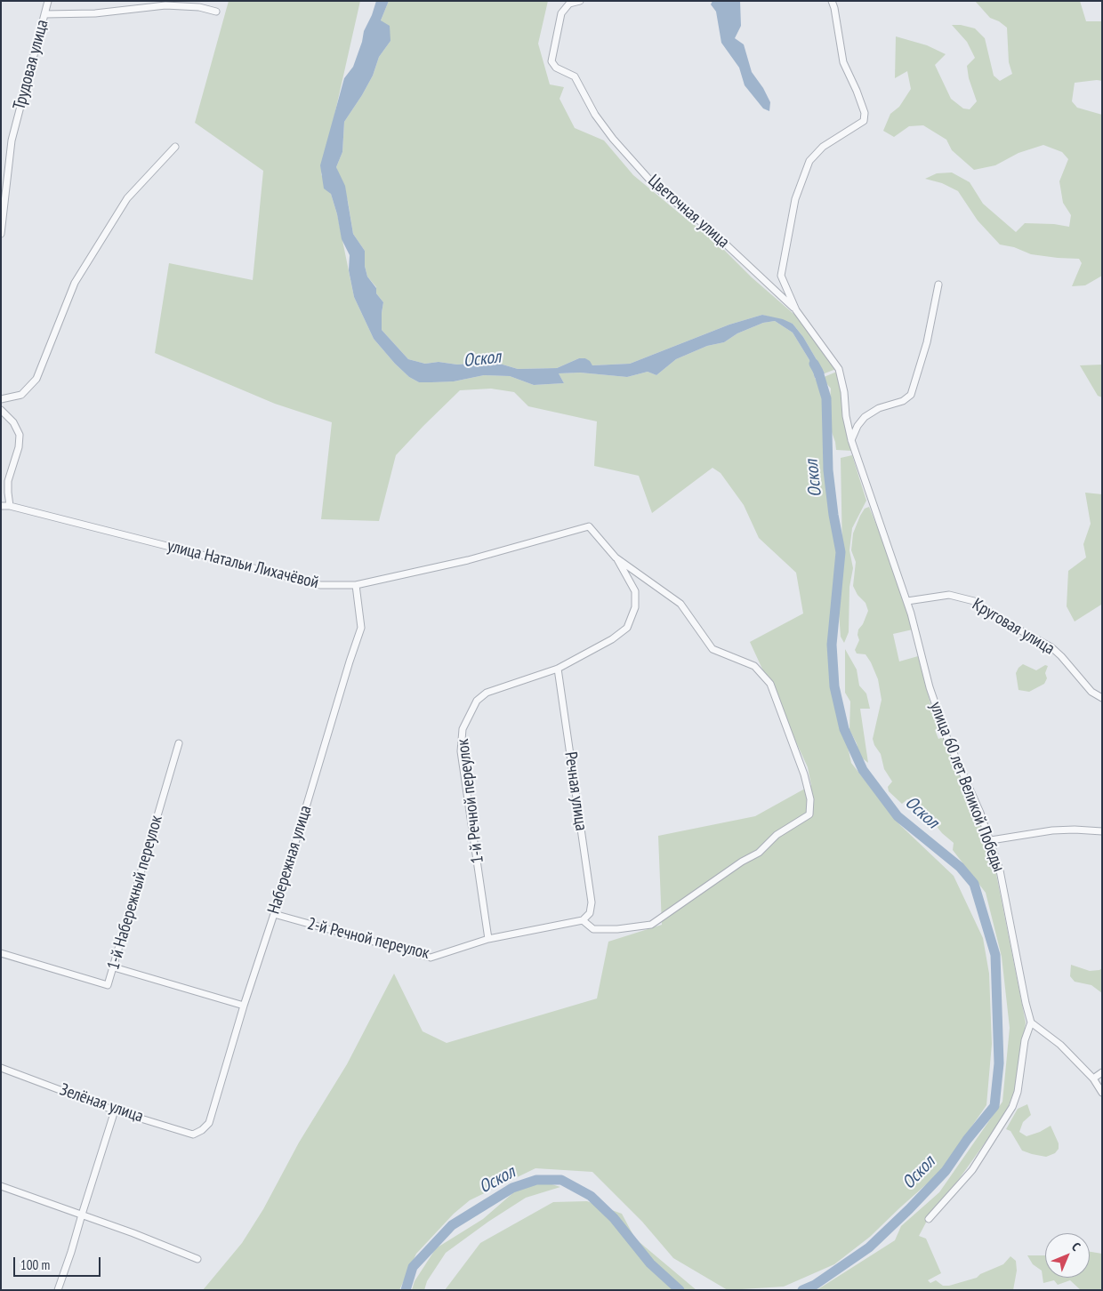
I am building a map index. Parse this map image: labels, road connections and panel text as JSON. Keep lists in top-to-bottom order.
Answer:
{
  "streets": {
    "street": [
      "Трудовая улица",
      "Цветочная улица",
      "улица Натальи Лихачёвой",
      "Круговая улица",
      "улица 60 лет Великой Победы",
      "Речная улица",
      "1-й Речной переулок",
      "Набережная улица",
      "1-й Набережный переулок",
      "2-й Речной переулок",
      "Зелёная улица"
    ]
  },
  "crossings": [
    ["Цветочная улица", "улица 60 лет Великой Победы"],
    ["улица Натальи Лихачёвой", "1-й Речной переулок"],
    ["улица Натальи Лихачёвой", "Набережная улица"],
    ["Круговая улица", "улица 60 лет Великой Победы"],
    ["Речная улица", "1-й Речной переулок"],
    ["Речная улица", "2-й Речной переулок"],
    ["1-й Речной переулок", "2-й Речной переулок"],
    ["Набережная улица", "2-й Речной переулок"],
    ["Набережная улица", "Зелёная улица"]
  ],
  "water": ["Оскол"],
  "scale_bar": "100 m",
  "north": "top right"
}
